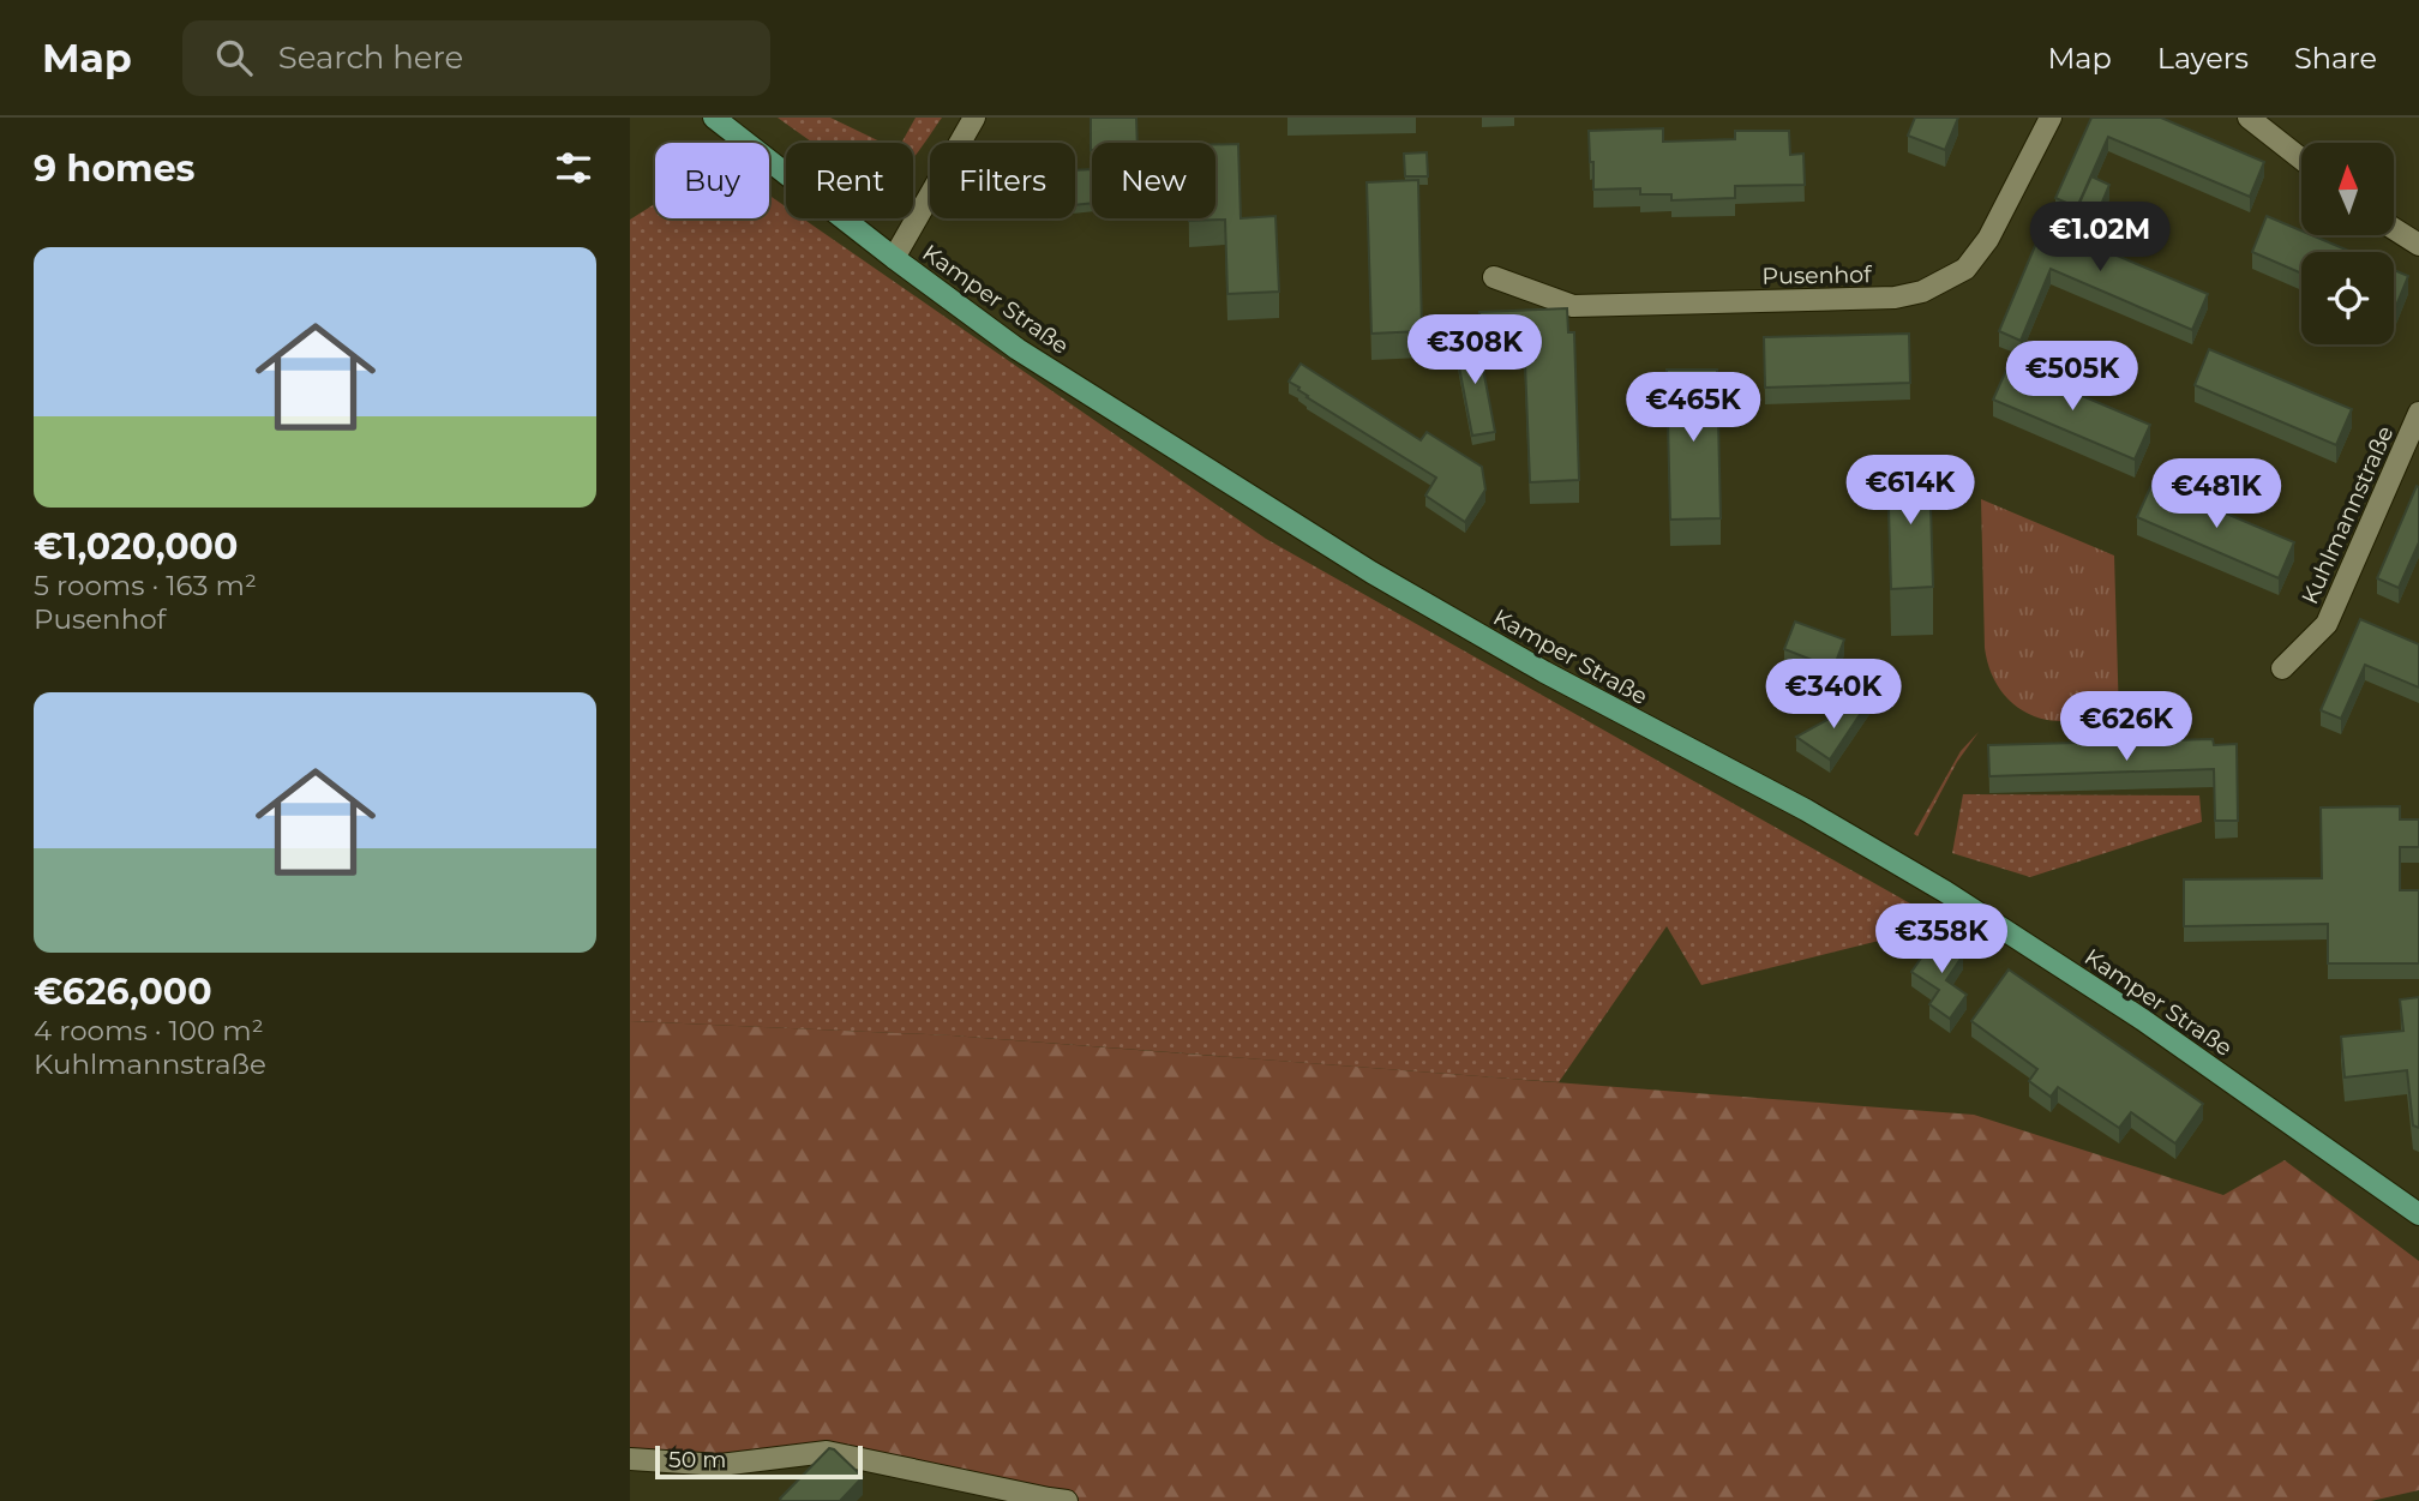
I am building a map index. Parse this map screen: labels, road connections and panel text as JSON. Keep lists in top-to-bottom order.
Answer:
{
  "streets": {
    "main road": ["Kamper Straße"],
    "street": ["Pusenhof", "Kuhlmannstraße"]
  },
  "scale_bar": "50 m",
  "north": "top",
  "page": {
    "header": "Map",
    "search": "Search here",
    "nav": ["Map", "Layers", "Share"],
    "heading": "9 homes",
    "chip": [
      "Buy",
      "Rent",
      "Filters",
      "New"
    ],
    "price": [
      "€1.02M",
      "€308K",
      "€505K",
      "€465K",
      "€614K",
      "€481K",
      "€340K",
      "€626K",
      "€358K"
    ],
    "list": [
      {
        "name": "€1,020,000",
        "note": "5 rooms · 163 m² · Pusenhof"
      },
      {
        "name": "€626,000",
        "note": "4 rooms · 100 m² · Kuhlmannstraße"
      }
    ],
    "scale": "50 m"
  }
}
